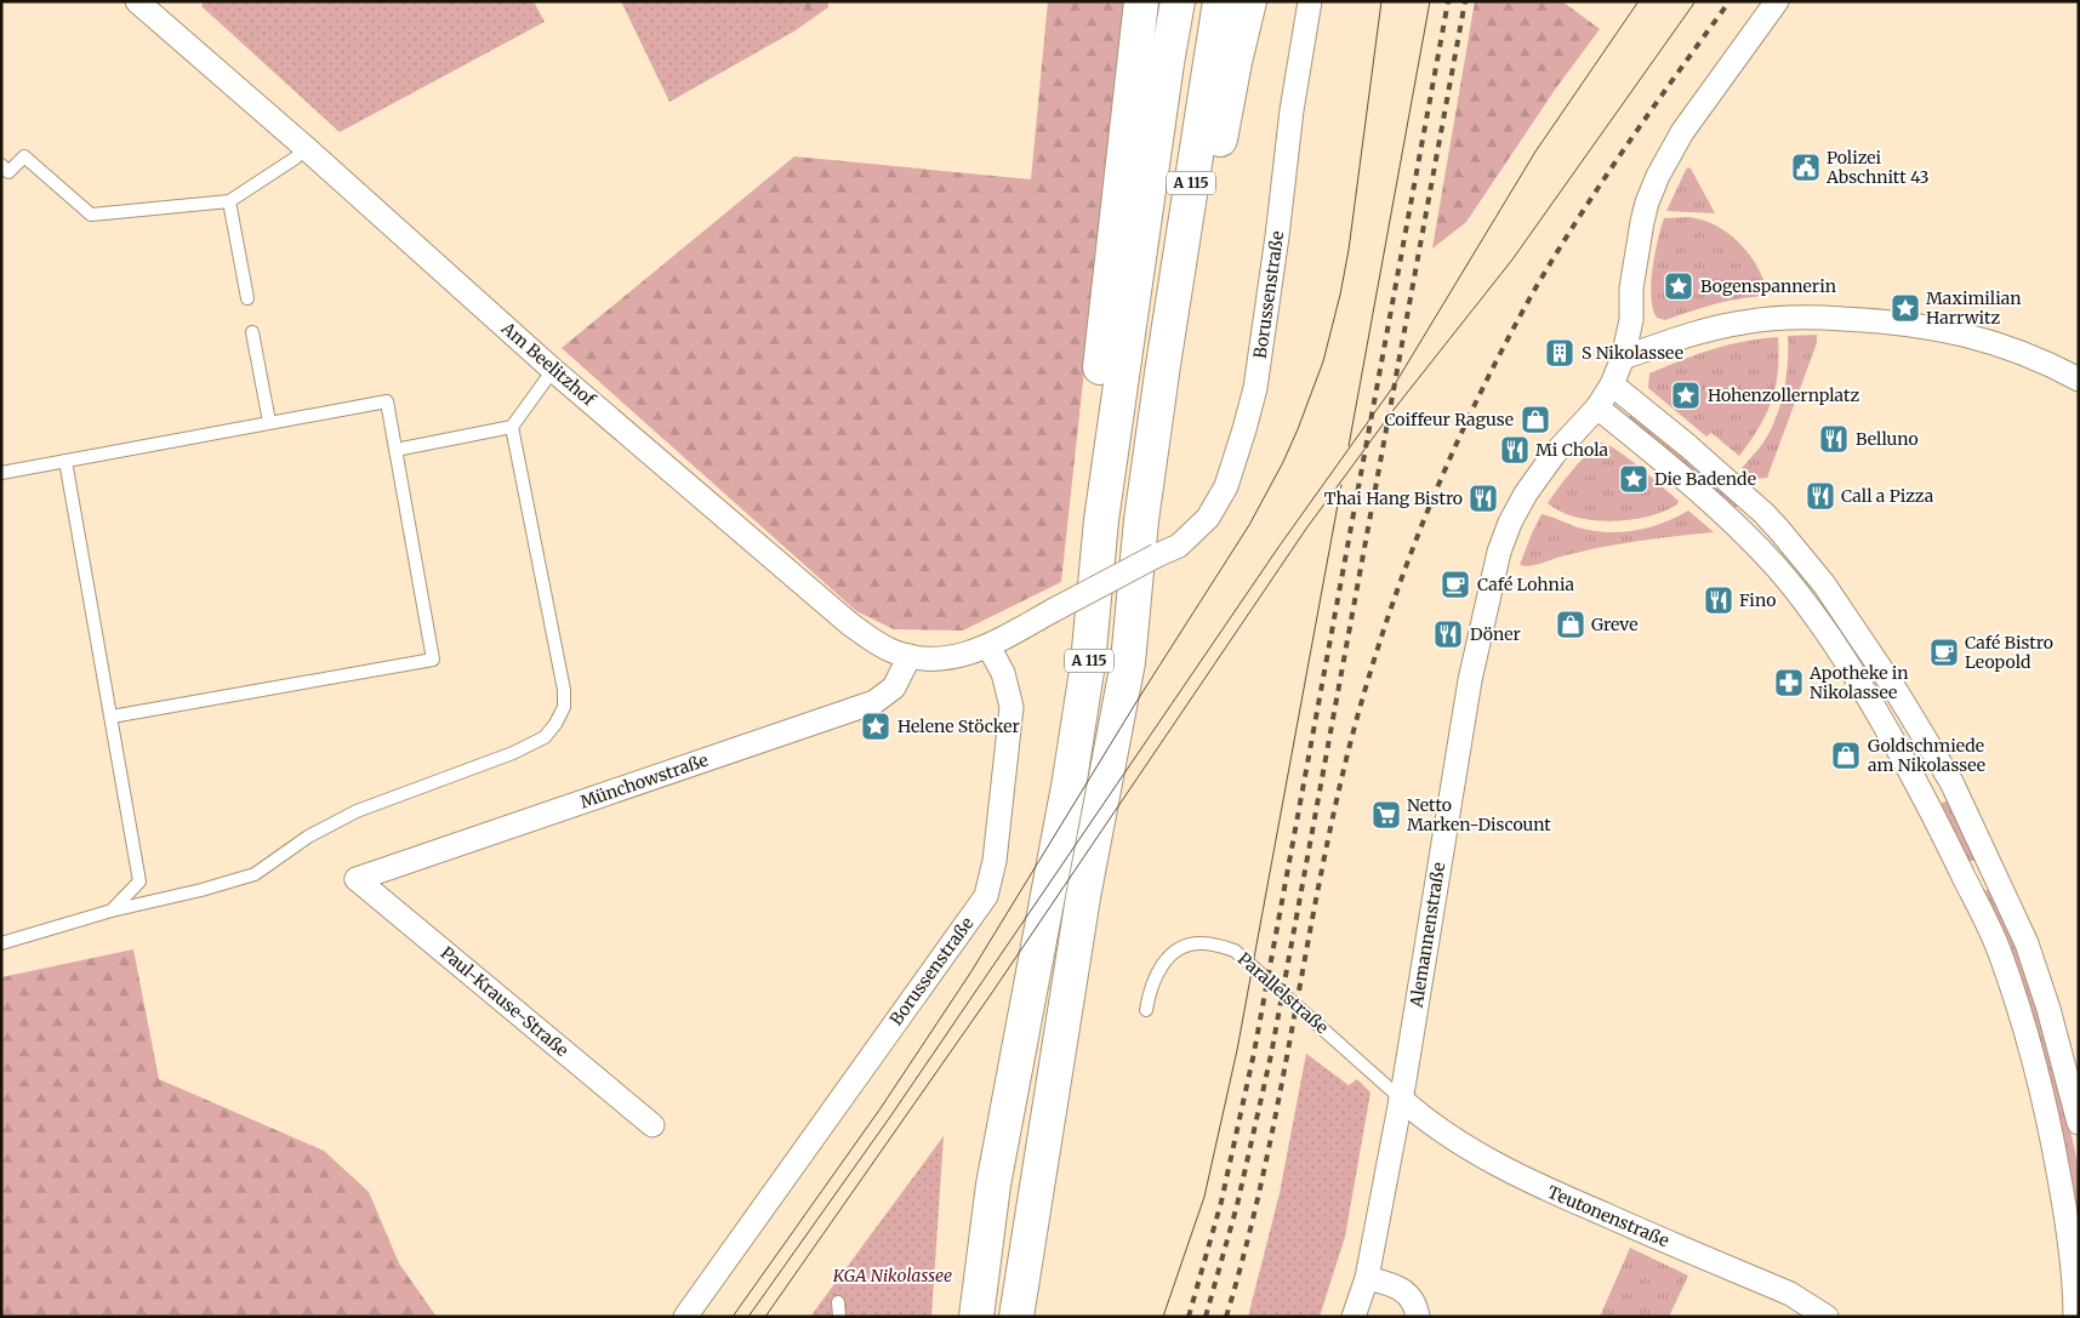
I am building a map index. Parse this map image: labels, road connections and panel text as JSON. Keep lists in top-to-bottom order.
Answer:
{
  "streets": {
    "highway": ["A 115"],
    "street": [
      "Borussenstraße",
      "Am Beelitzhof",
      "Münchowstraße",
      "Alemannenstraße",
      "Paul-Krause-Straße",
      "Teutonenstraße"
    ],
    "lane": ["Parallelstraße"]
  },
  "crossings": [
    ["Borussenstraße", "Am Beelitzhof"],
    ["Am Beelitzhof", "Münchowstraße"],
    ["Münchowstraße", "Paul-Krause-Straße"],
    ["Alemannenstraße", "Parallelstraße"],
    ["Alemannenstraße", "Teutonenstraße"],
    ["Parallelstraße", "Teutonenstraße"]
  ],
  "parks": ["KGA Nikolassee"],
  "places": {
    "public building": ["Polizei Abschnitt 43"],
    "place": [
      "Bogenspannerin",
      "Maximilian Harrwitz",
      "Hohenzollernplatz",
      "Die Badende",
      "Helene Stöcker"
    ],
    "building": ["S Nikolassee"],
    "shop": ["Coiffeur Raguse", "Greve", "Goldschmiede am Nikolassee"],
    "restaurant": [
      "Belluno",
      "Mi Chola",
      "Call a Pizza",
      "Thai Hang Bistro",
      "Fino",
      "Döner"
    ],
    "cafe": ["Café Lohnia", "Café Bistro Leopold"],
    "pharmacy": ["Apotheke in Nikolassee"],
    "supermarket": ["Netto Marken-Discount"]
  }
}
